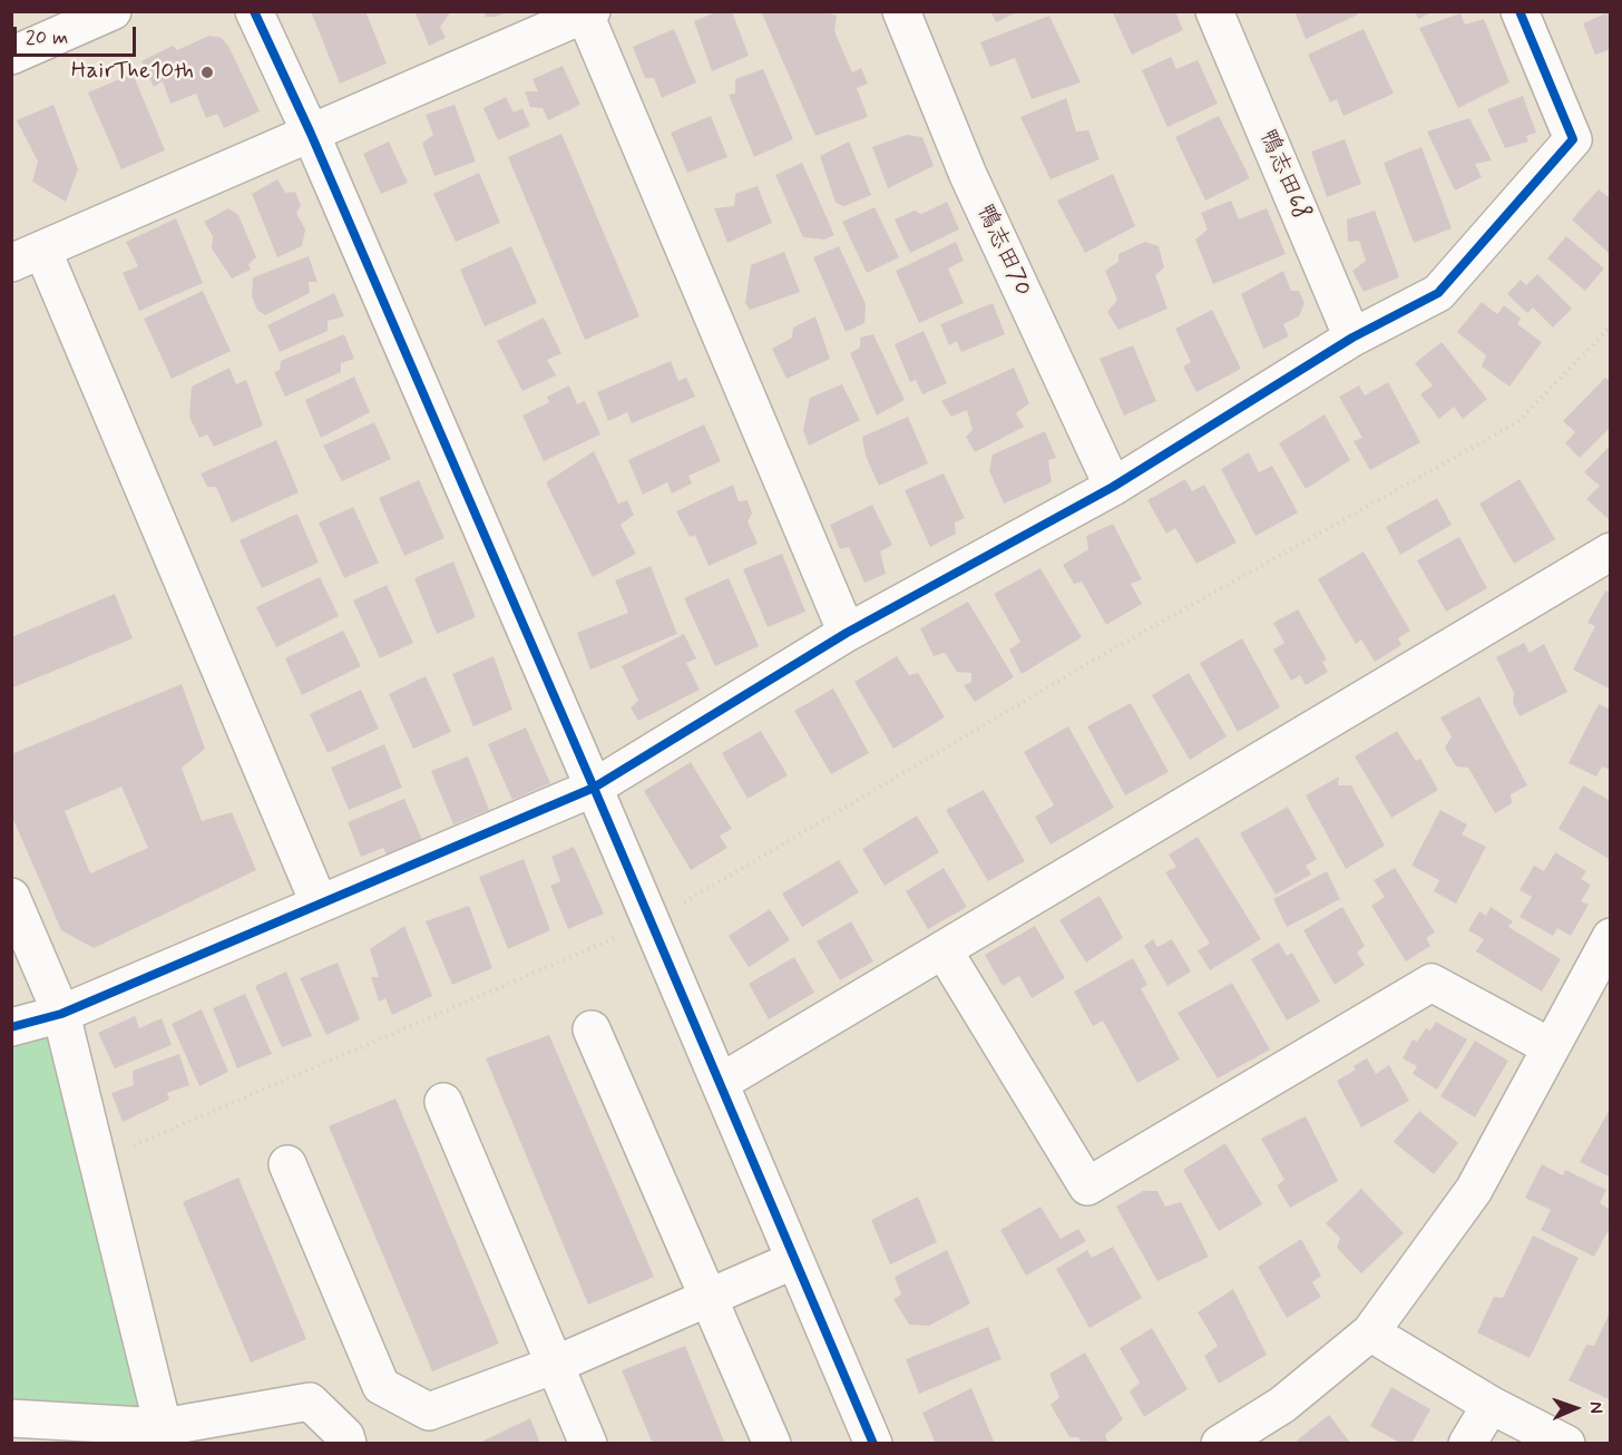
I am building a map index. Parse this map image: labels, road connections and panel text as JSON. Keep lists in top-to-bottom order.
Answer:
{
  "streets": {
    "street": ["鴨志田68", "鴨志田70"]
  },
  "places": ["HairThe10th"],
  "scale_bar": "20 m",
  "north": "right"
}
